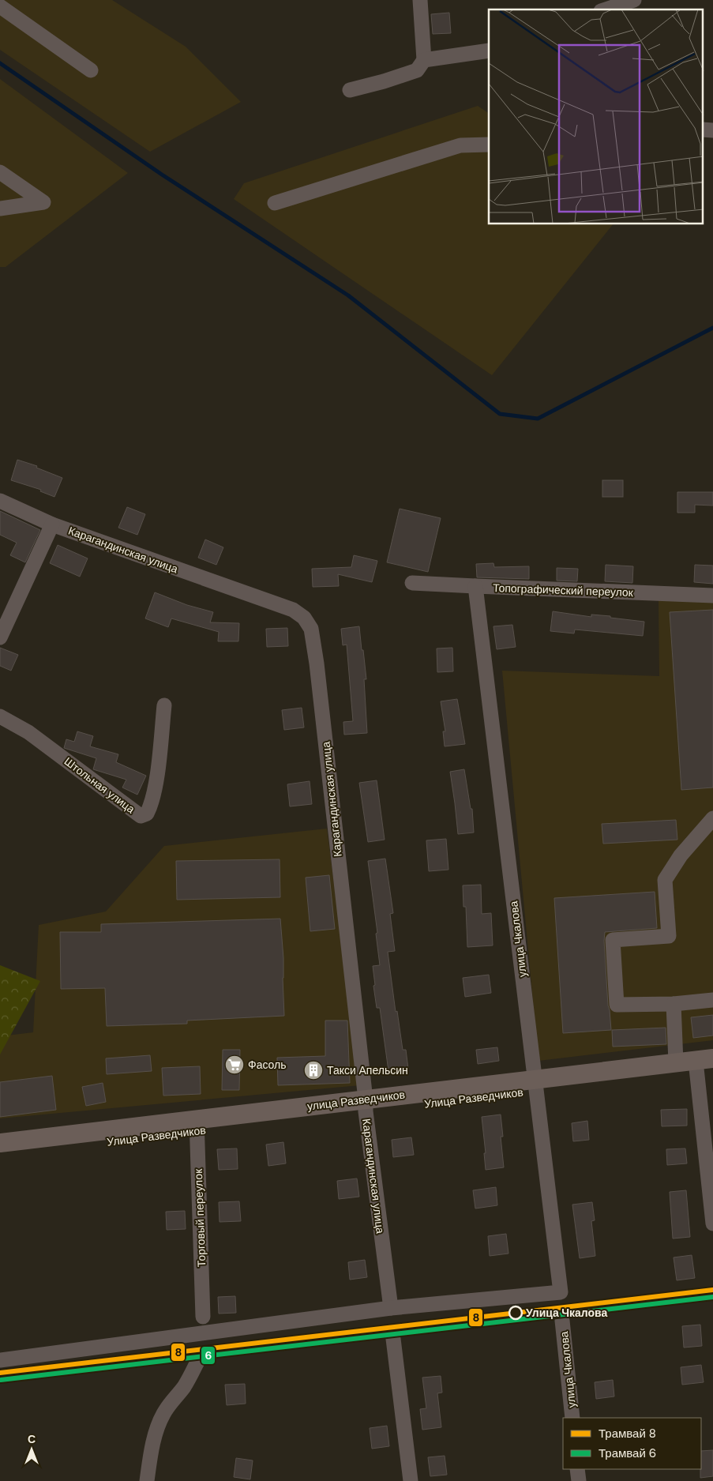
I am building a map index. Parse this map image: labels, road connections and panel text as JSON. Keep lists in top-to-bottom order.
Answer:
{
  "streets": {
    "main road": ["Улица Разведчиков", "улица Разведчиков"],
    "street": [
      "Карагандинская улица",
      "Топографический переулок",
      "Штольная улица",
      "улица Чкалова",
      "Торговый переулок"
    ]
  },
  "crossings": [
    ["Карагандинская улица", "улица Чкалова"],
    ["Карагандинская улица", "улица Разведчиков"],
    ["Топографический переулок", "улица Чкалова"],
    ["улица Чкалова", "Улица Разведчиков"],
    ["улица Чкалова", "улица Разведчиков"],
    ["Улица Разведчиков", "улица Разведчиков"],
    ["Улица Разведчиков", "Торговый переулок"],
    ["улица Разведчиков", "Торговый переулок"]
  ],
  "places": {
    "supermarket": ["Фасоль"],
    "building": ["Такси Апельсин"],
    "other": ["Улица Чкалова"]
  },
  "lines": ["tram line 8", "tram line 6"],
  "legend": ["Трамвай 8", "Трамвай 6"],
  "north": "top"
}
